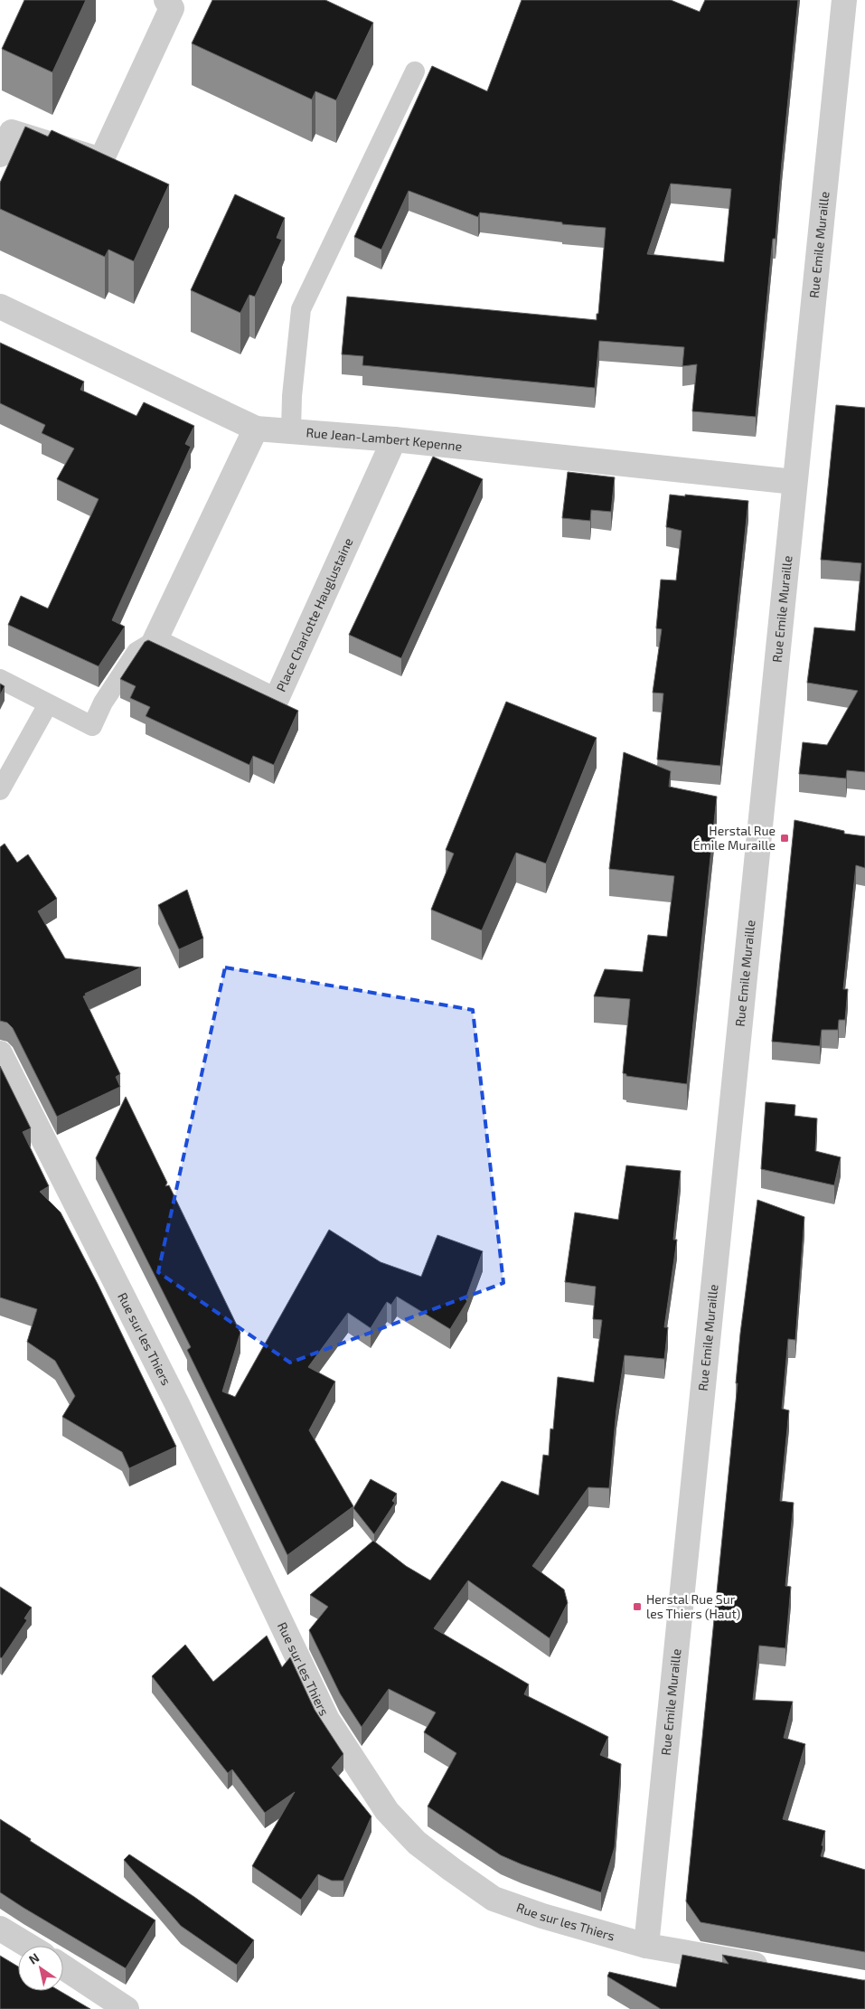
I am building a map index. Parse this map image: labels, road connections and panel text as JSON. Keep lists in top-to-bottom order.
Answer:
{
  "streets": {
    "street": [
      "Rue Emile Muraille",
      "Rue Jean-Lambert Kepenne",
      "Place Charlotte Hauglustaine",
      "Rue sur les Thiers"
    ]
  },
  "crossings": [
    ["Rue Emile Muraille", "Rue Jean-Lambert Kepenne"],
    ["Rue Emile Muraille", "Rue sur les Thiers"],
    ["Rue Jean-Lambert Kepenne", "Place Charlotte Hauglustaine"]
  ],
  "places": {
    "transit": ["Herstal Rue Émile Muraille", "Herstal Rue Sur les Thiers (Haut)"]
  },
  "north": "top left"
}
